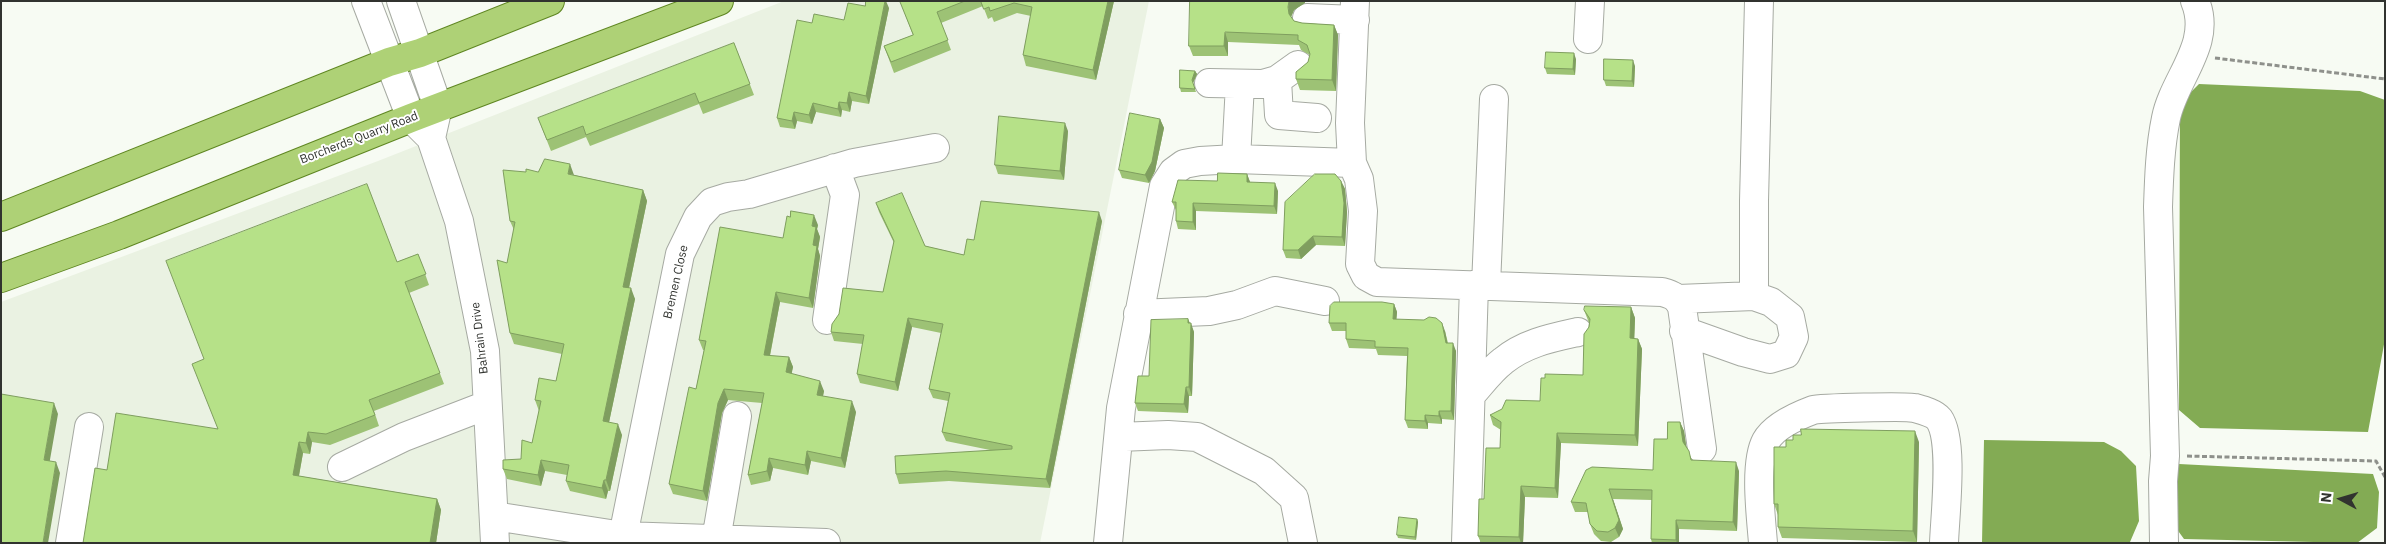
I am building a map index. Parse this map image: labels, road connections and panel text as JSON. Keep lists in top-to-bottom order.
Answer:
{
  "streets": {
    "main road": ["Borcherds Quarry Road"],
    "lane": ["Bremen Close", "Bahrain Drive"]
  },
  "crossings": [
    ["Borcherds Quarry Road", "Bahrain Drive"]
  ],
  "north": "left"
}
